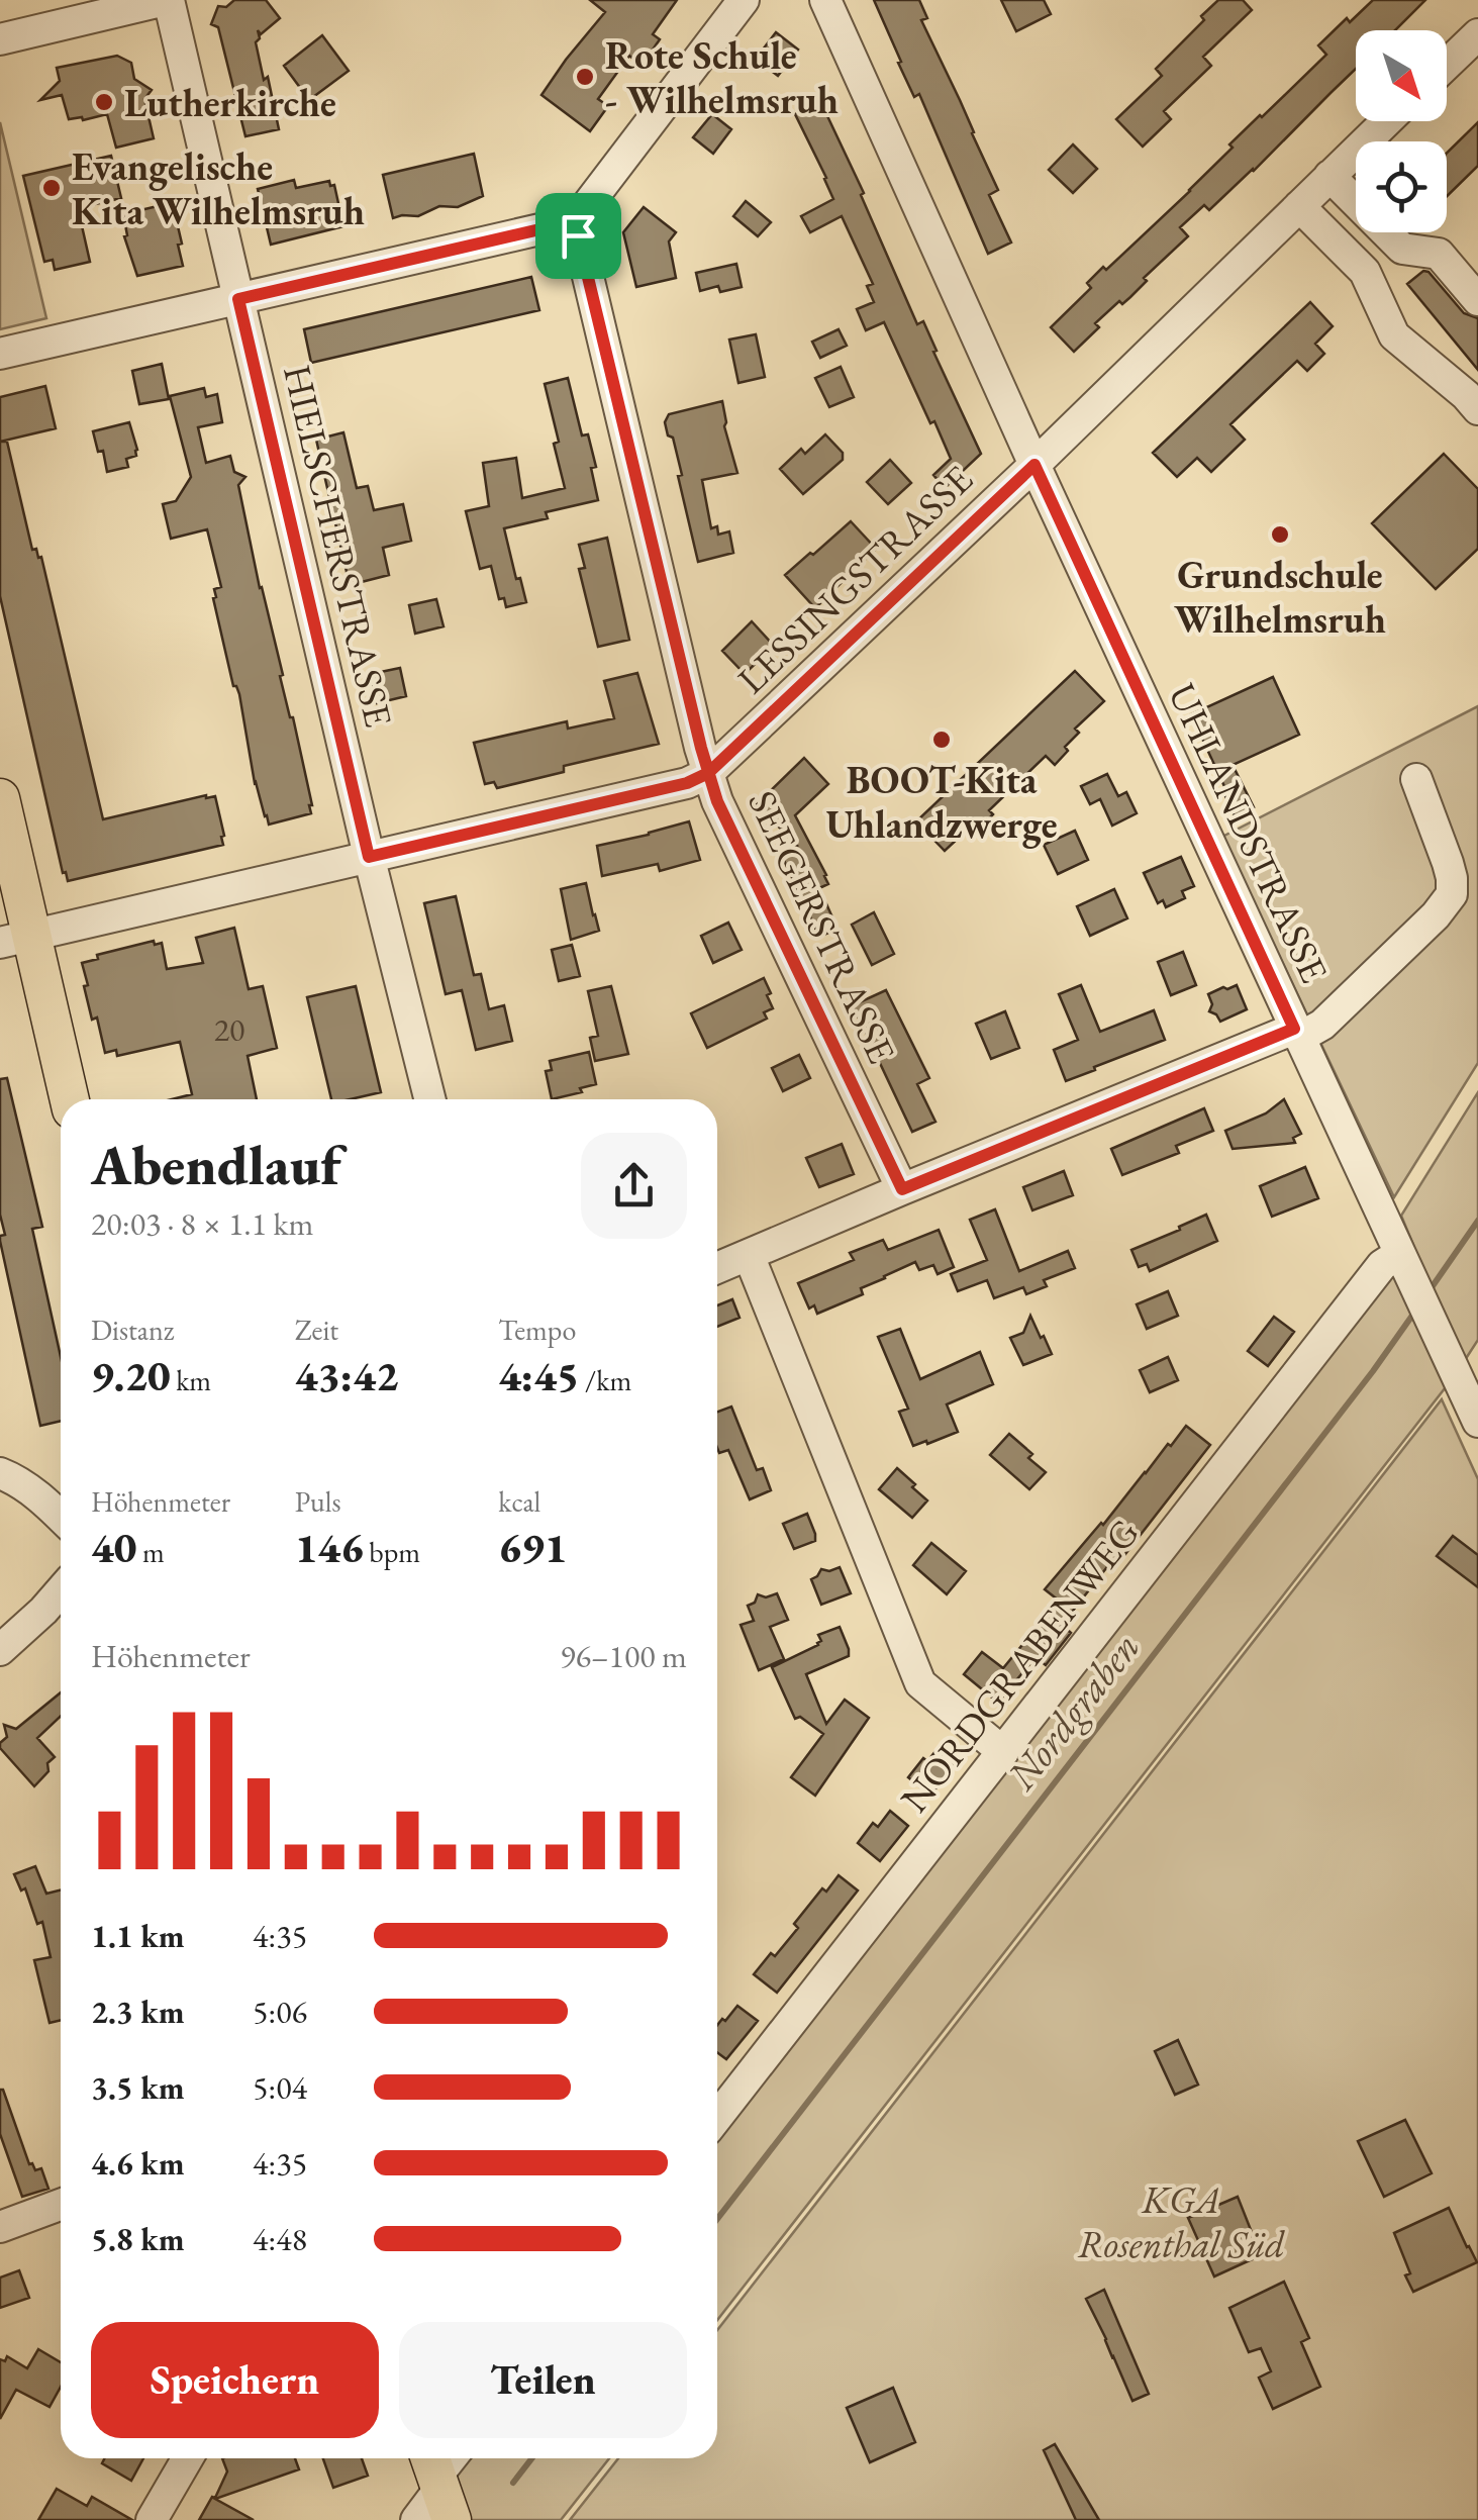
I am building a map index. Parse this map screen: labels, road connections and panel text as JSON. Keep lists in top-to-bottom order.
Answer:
{
  "streets": {
    "street": [
      "HIELSCHERSTRASSE",
      "LESSINGSTRASSE",
      "UHLANDSTRASSE",
      "SEEGERSTRASSE",
      "NORDGRABENWEG"
    ]
  },
  "crossings": [
    ["HIELSCHERSTRASSE", "LESSINGSTRASSE"],
    ["LESSINGSTRASSE", "UHLANDSTRASSE"],
    ["LESSINGSTRASSE", "SEEGERSTRASSE"],
    ["UHLANDSTRASSE", "NORDGRABENWEG"]
  ],
  "water": ["Nordgraben"],
  "parks": ["KGA Rosenthal Süd"],
  "places": [
    "Rote Schule - Wilhelmsruh",
    "Lutherkirche",
    "Evangelische Kita Wilhelmsruh",
    "Grundschule Wilhelmsruh",
    "BOOT-Kita Uhlandzwerge"
  ],
  "house_numbers": ["20"],
  "north": "bottom right",
  "page": {
    "heading": ["Abendlauf", "20:03 · 8 × 1.1 km"],
    "stats": [
      ["Distanz", "9.20 km"],
      ["Zeit", "43:42"],
      ["Tempo", "4:45 /km"],
      ["Höhenmeter", "40 m"],
      ["Puls", "146 bpm"],
      ["kcal", "691"]
    ],
    "chart": ["Höhenmeter", "96–100 m"],
    "list": [
      {
        "name": "1.1 km",
        "note": "4:35"
      },
      {
        "name": "2.3 km",
        "note": "5:06"
      },
      {
        "name": "3.5 km",
        "note": "5:04"
      },
      {
        "name": "4.6 km",
        "note": "4:35"
      },
      {
        "name": "5.8 km",
        "note": "4:48"
      }
    ],
    "buttons": ["Speichern", "Teilen"]
  }
}
